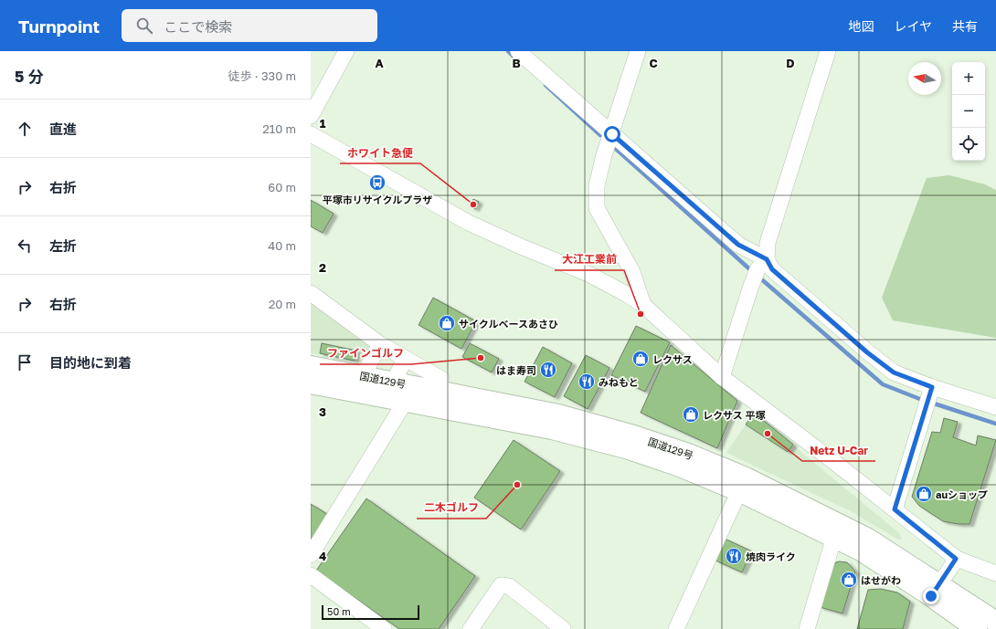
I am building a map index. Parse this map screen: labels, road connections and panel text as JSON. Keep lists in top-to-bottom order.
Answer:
{
  "streets": {
    "highway": ["国道129号"]
  },
  "places": {
    "bus stop": ["平塚市リサイクルプラザ"],
    "other": [
      "ホワイト急便",
      "大江工業前",
      "ファインゴルフ",
      "Netz U-Car",
      "二木ゴルフ"
    ],
    "shop": [
      "サイクルベースあさひ",
      "レクサス",
      "レクサス 平塚",
      "auショップ",
      "はせがわ"
    ],
    "restaurant": ["はま寿司", "みねもと", "焼肉ライク"]
  },
  "scale_bar": "50 m",
  "north": "left",
  "page": {
    "header": "Turnpoint",
    "search": "ここで検索",
    "nav": ["地図", "レイヤ", "共有"],
    "heading": ["5 分", "徒歩 · 330 m"],
    "map_buttons": ["+", "−"],
    "list": [
      ["直進", "210 m"],
      ["右折", "60 m"],
      ["左折", "40 m"],
      ["右折", "20 m"],
      "目的地に到着"
    ],
    "scale": "50 m"
  },
  "grid": {
    "columns": [
      "A",
      "B",
      "C",
      "D"
    ],
    "rows": [
      "1",
      "2",
      "3",
      "4"
    ]
  }
}
